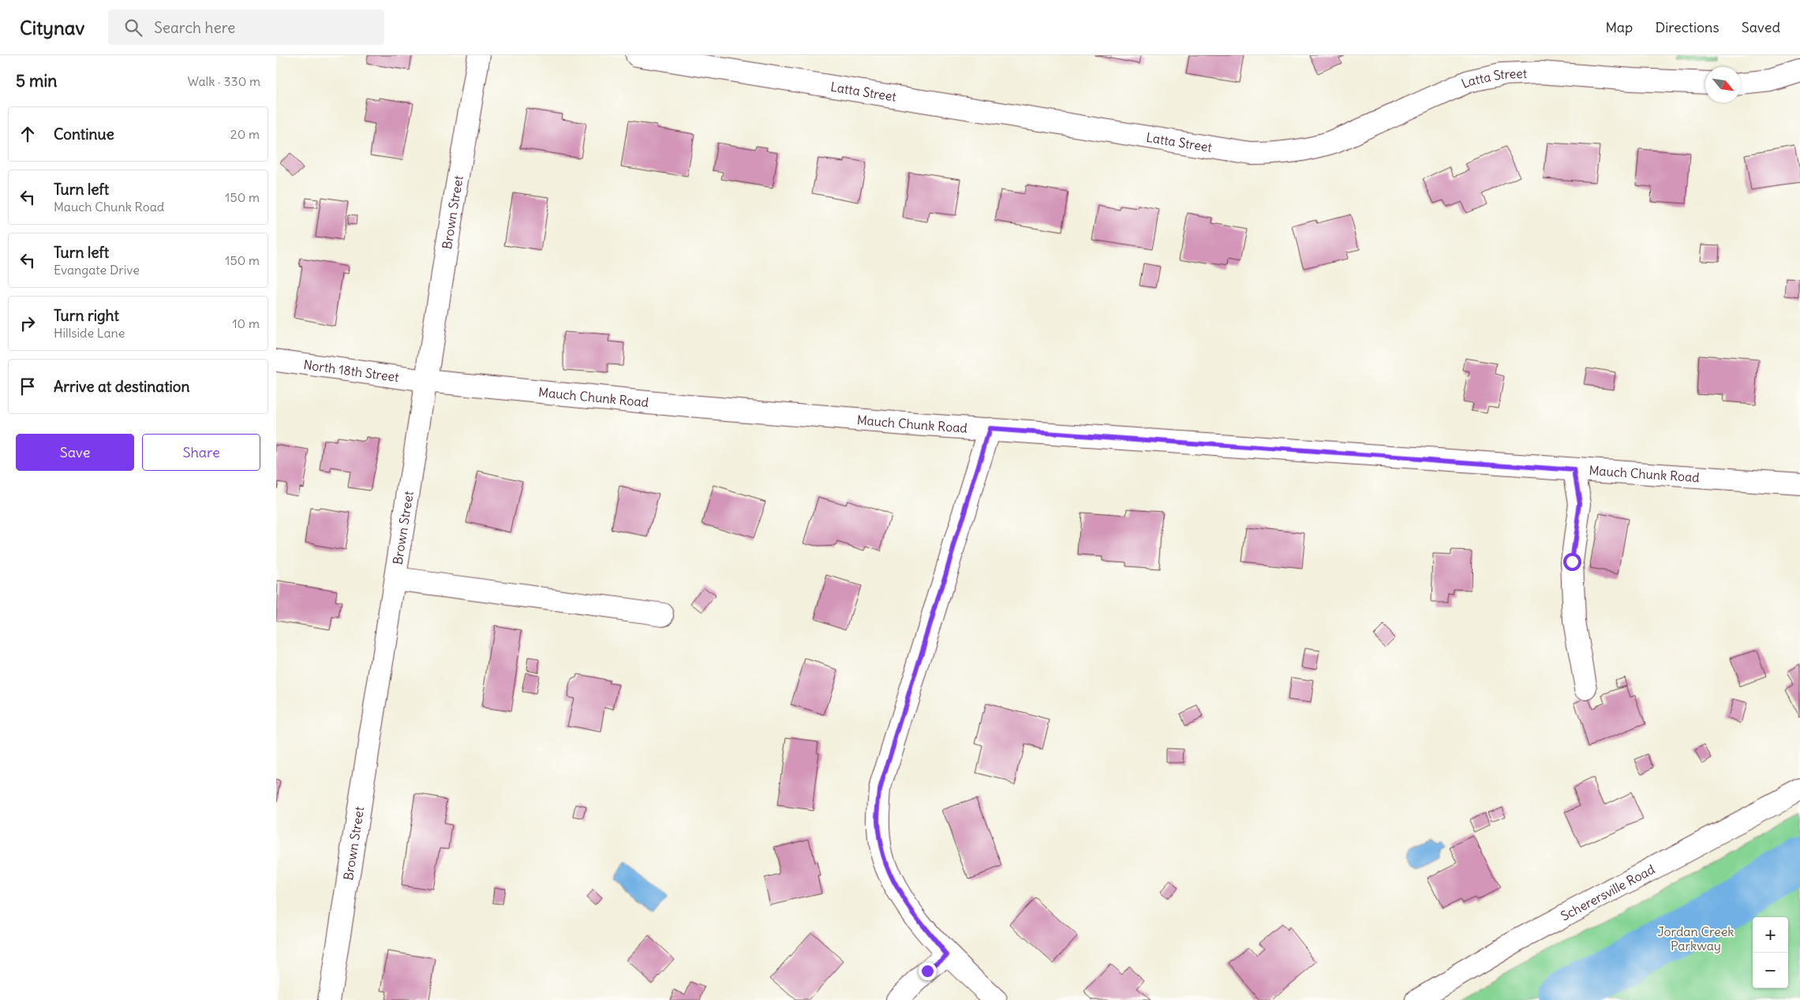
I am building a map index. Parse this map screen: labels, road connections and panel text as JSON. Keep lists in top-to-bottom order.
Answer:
{
  "streets": {
    "street": [
      "Latta Street",
      "Brown Street",
      "North 18th Street",
      "Mauch Chunk Road",
      "Scherersville Road"
    ]
  },
  "crossings": [
    ["Brown Street", "North 18th Street"],
    ["Brown Street", "Mauch Chunk Road"],
    ["North 18th Street", "Mauch Chunk Road"]
  ],
  "parks": ["Jordan Creek Parkway"],
  "north": "bottom right",
  "page": {
    "header": "Citynav",
    "search": "Search here",
    "nav": ["Map", "Directions", "Saved"],
    "heading": ["5 min", "Walk · 330 m"],
    "list": [
      ["Continue", "20 m"],
      ["Turn left", "Mauch Chunk Road", "150 m"],
      ["Turn left", "Evangate Drive", "150 m"],
      ["Turn right", "Hillside Lane", "10 m"],
      "Arrive at destination"
    ],
    "buttons": ["Save", "Share"],
    "map_buttons": ["+", "−"]
  }
}
